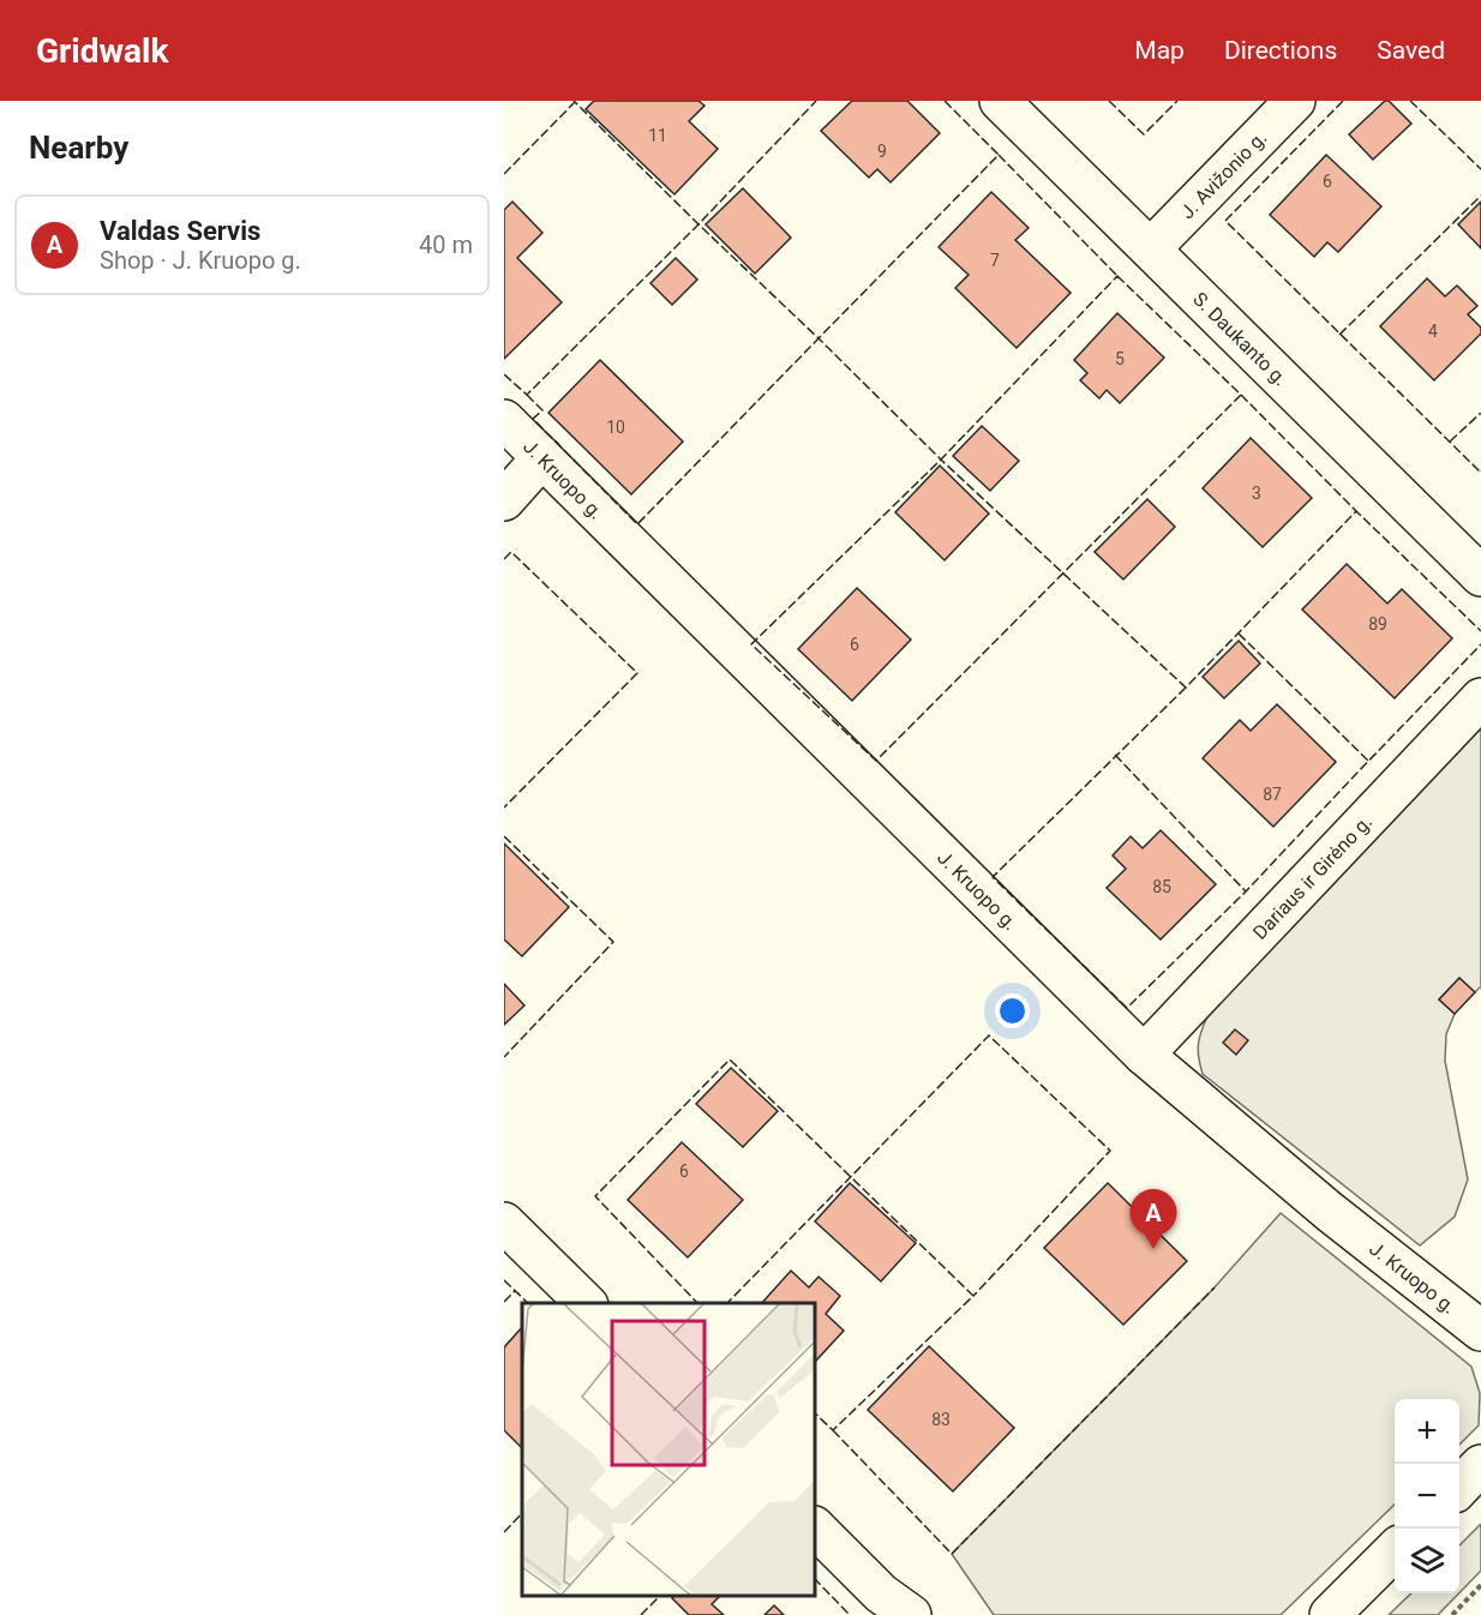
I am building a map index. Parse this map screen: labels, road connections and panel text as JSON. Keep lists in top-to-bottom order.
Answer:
{
  "streets": {
    "main road": [
      "J. Avižonio g.",
      "S. Daukanto g.",
      "J. Kruopo g.",
      "Dariaus ir Girėno g."
    ]
  },
  "crossings": [
    ["J. Avižonio g.", "S. Daukanto g."],
    ["J. Kruopo g.", "Dariaus ir Girėno g."]
  ],
  "house_numbers": [
    "11",
    "9",
    "6",
    "7",
    "4",
    "5",
    "10",
    "3",
    "89",
    "6",
    "87",
    "85",
    "6",
    "83"
  ],
  "page": {
    "header": "Gridwalk",
    "nav": ["Map", "Directions", "Saved"],
    "heading": "Nearby",
    "list": [
      {
        "mark": "A",
        "name": "Valdas Servis",
        "note": "Shop · J. Kruopo g.",
        "value": "40 m"
      }
    ],
    "pins": "A",
    "map_buttons": ["+", "−"]
  }
}
